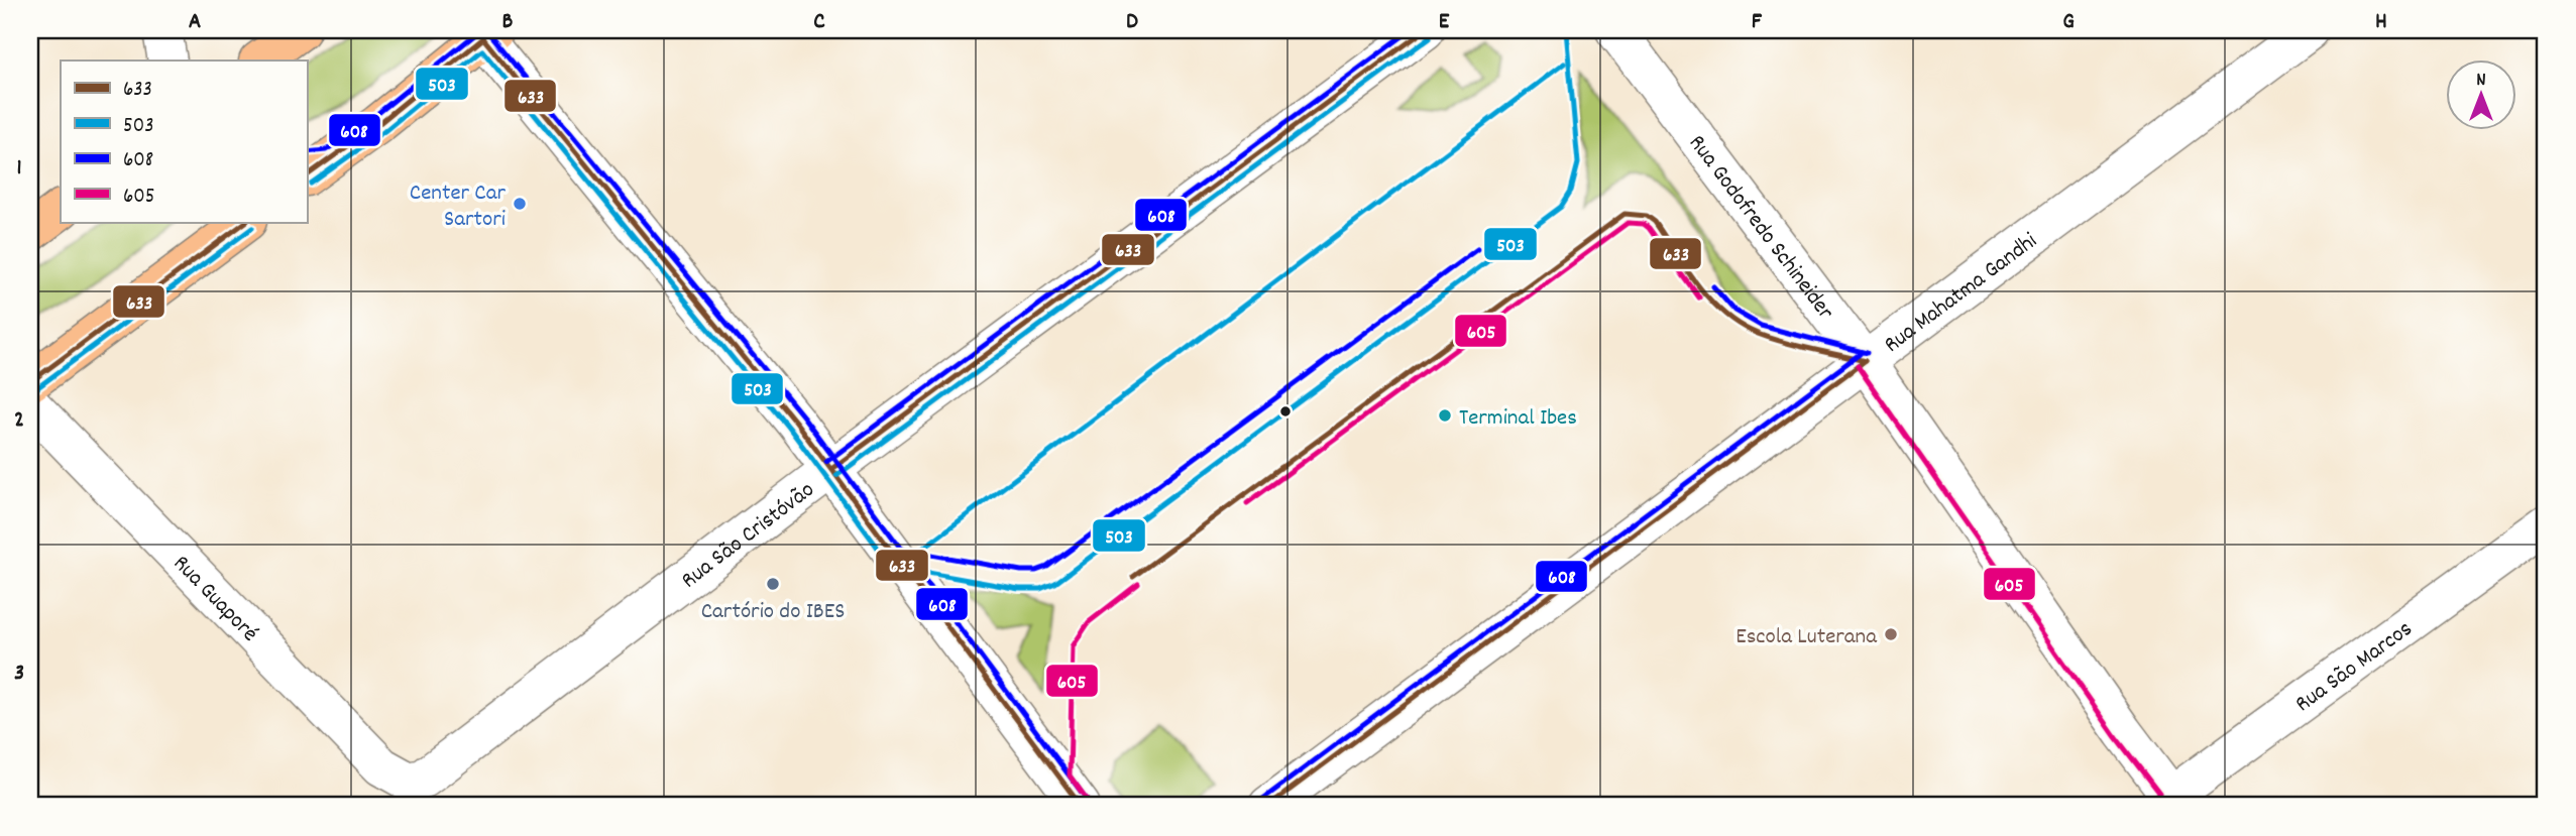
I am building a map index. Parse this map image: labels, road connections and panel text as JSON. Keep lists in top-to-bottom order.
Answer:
{
  "streets": {
    "street": [
      "Rua Godofredo Schineider",
      "Rua Mahatma Gandhi",
      "Rua São Cristóvão",
      "Rua Guaporé",
      "Rua São Marcos"
    ]
  },
  "crossings": [
    ["Rua Godofredo Schineider", "Rua Mahatma Gandhi"],
    ["Rua Godofredo Schineider", "Rua São Marcos"],
    ["Rua São Cristóvão", "Rua Guaporé"]
  ],
  "places": [
    "Center Car Sartori",
    "Terminal Ibes",
    "Cartório do IBES",
    "Escola Luterana"
  ],
  "lines": [
    "transit line 633",
    "transit line 503",
    "transit line 608",
    "transit line 605"
  ],
  "legend": [
    "633",
    "503",
    "608",
    "605"
  ],
  "north": "top",
  "grid": {
    "columns": [
      "A",
      "B",
      "C",
      "D",
      "E",
      "F",
      "G",
      "H"
    ],
    "rows": ["1", "2", "3"]
  }
}
